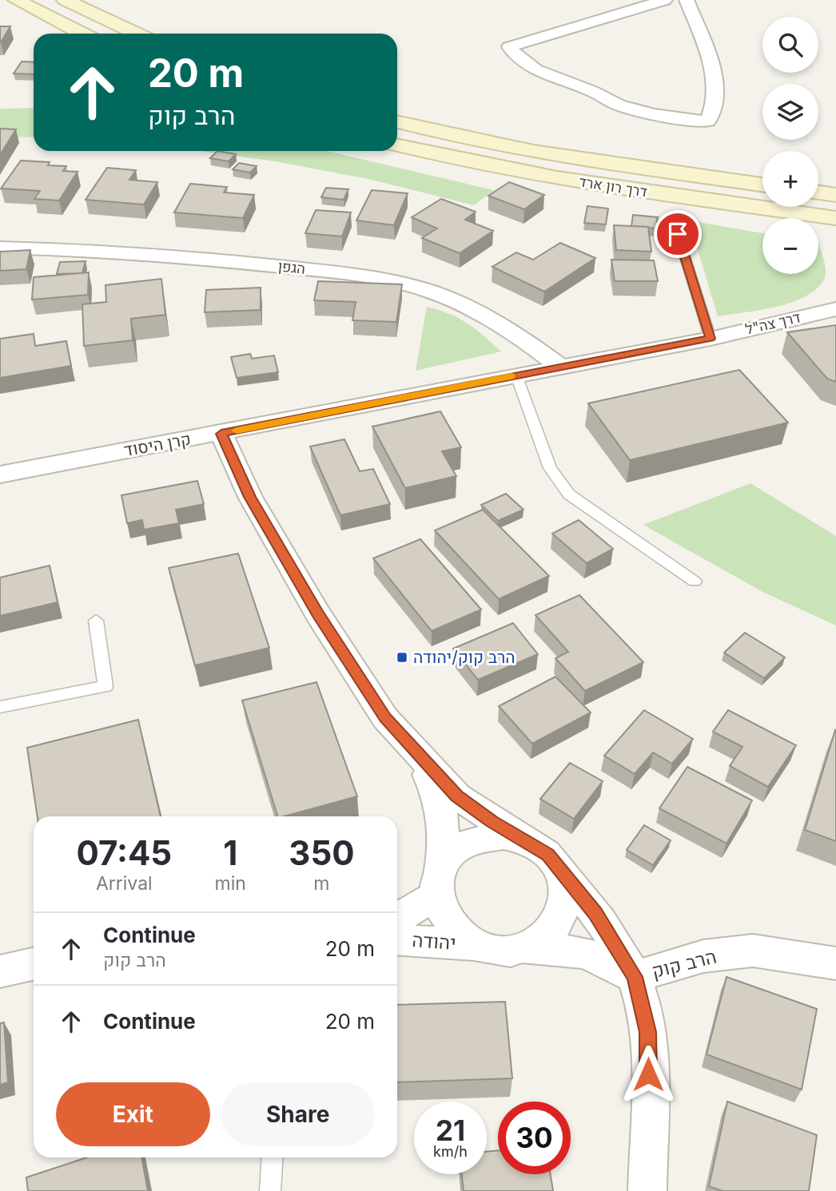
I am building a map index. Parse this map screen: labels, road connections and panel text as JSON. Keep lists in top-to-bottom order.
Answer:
{
  "streets": {
    "main road": ["דרך רון ארד"],
    "street": [
      "הגפן",
      "דרך צה\"ל",
      "קרן היסוד",
      "יהודה",
      "הרב קוק"
    ]
  },
  "crossings": [
    ["הגפן", "קרן היסוד"],
    ["דרך צה\"ל", "קרן היסוד"],
    ["יהודה", "הרב קוק"]
  ],
  "places": {
    "transit": ["הרב קוק/יהודה"]
  },
  "page": {
    "map_buttons": ["+", "−"],
    "turn": ["20 m", "הרב קוק"],
    "eta": [
      "07:45",
      "Arrival",
      "1",
      "min",
      "350",
      "m"
    ],
    "list": [
      {
        "name": "Continue",
        "note": "הרב קוק",
        "value": "20 m"
      },
      {
        "name": "Continue",
        "value": "20 m"
      }
    ],
    "buttons": ["Exit", "Share"],
    "speed": "21 km/h",
    "limit": "30"
  }
}
